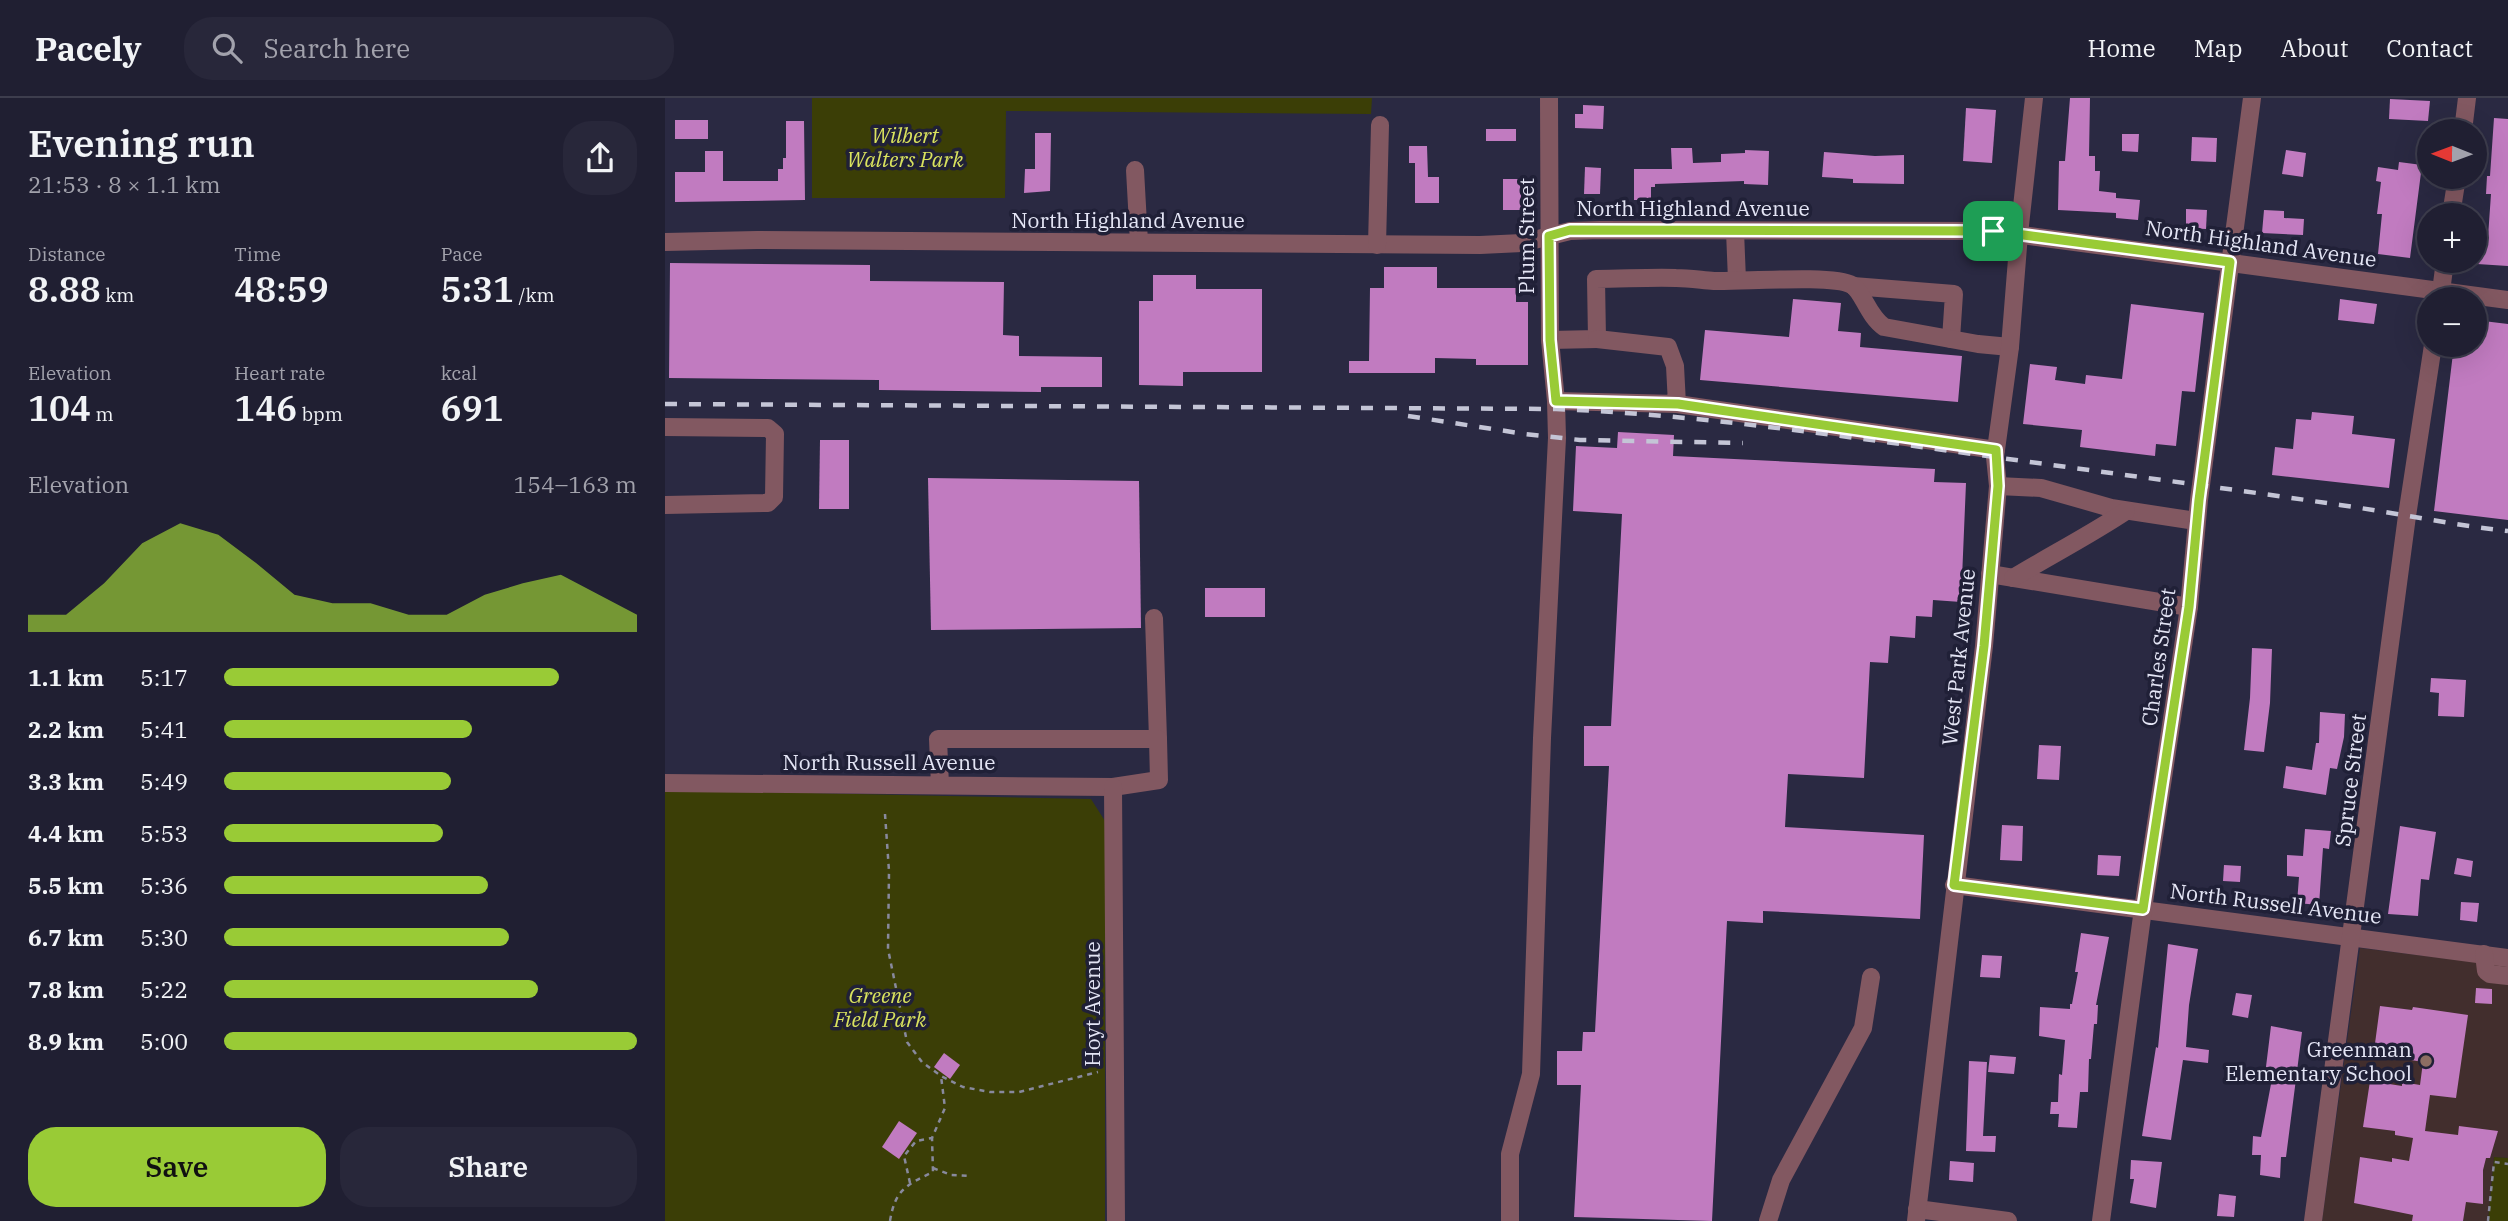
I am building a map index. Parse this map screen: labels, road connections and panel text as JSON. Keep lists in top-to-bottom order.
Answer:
{
  "streets": {
    "street": [
      "North Highland Avenue",
      "Plum Street",
      "West Park Avenue",
      "Charles Street",
      "North Russell Avenue",
      "Spruce Street",
      "Hoyt Avenue"
    ]
  },
  "crossings": [
    ["North Highland Avenue", "Plum Street"],
    ["North Highland Avenue", "West Park Avenue"],
    ["North Highland Avenue", "Charles Street"],
    ["West Park Avenue", "North Russell Avenue"],
    ["Charles Street", "North Russell Avenue"],
    ["North Russell Avenue", "Spruce Street"],
    ["North Russell Avenue", "Hoyt Avenue"]
  ],
  "parks": ["Wilbert Walters Park", "Greene Field Park"],
  "places": ["Greenman Elementary School"],
  "north": "left",
  "page": {
    "header": "Pacely",
    "search": "Search here",
    "nav": [
      "Home",
      "Map",
      "About",
      "Contact"
    ],
    "heading": ["Evening run", "21:53 · 8 × 1.1 km"],
    "map_buttons": ["+", "−"],
    "stats": [
      ["Distance", "8.88 km"],
      ["Time", "48:59"],
      ["Pace", "5:31 /km"],
      ["Elevation", "104 m"],
      ["Heart rate", "146 bpm"],
      ["kcal", "691"]
    ],
    "chart": ["Elevation", "154–163 m"],
    "list": [
      {
        "name": "1.1 km",
        "note": "5:17"
      },
      {
        "name": "2.2 km",
        "note": "5:41"
      },
      {
        "name": "3.3 km",
        "note": "5:49"
      },
      {
        "name": "4.4 km",
        "note": "5:53"
      },
      {
        "name": "5.5 km",
        "note": "5:36"
      },
      {
        "name": "6.7 km",
        "note": "5:30"
      },
      {
        "name": "7.8 km",
        "note": "5:22"
      },
      {
        "name": "8.9 km",
        "note": "5:00"
      }
    ],
    "buttons": ["Save", "Share"]
  }
}
